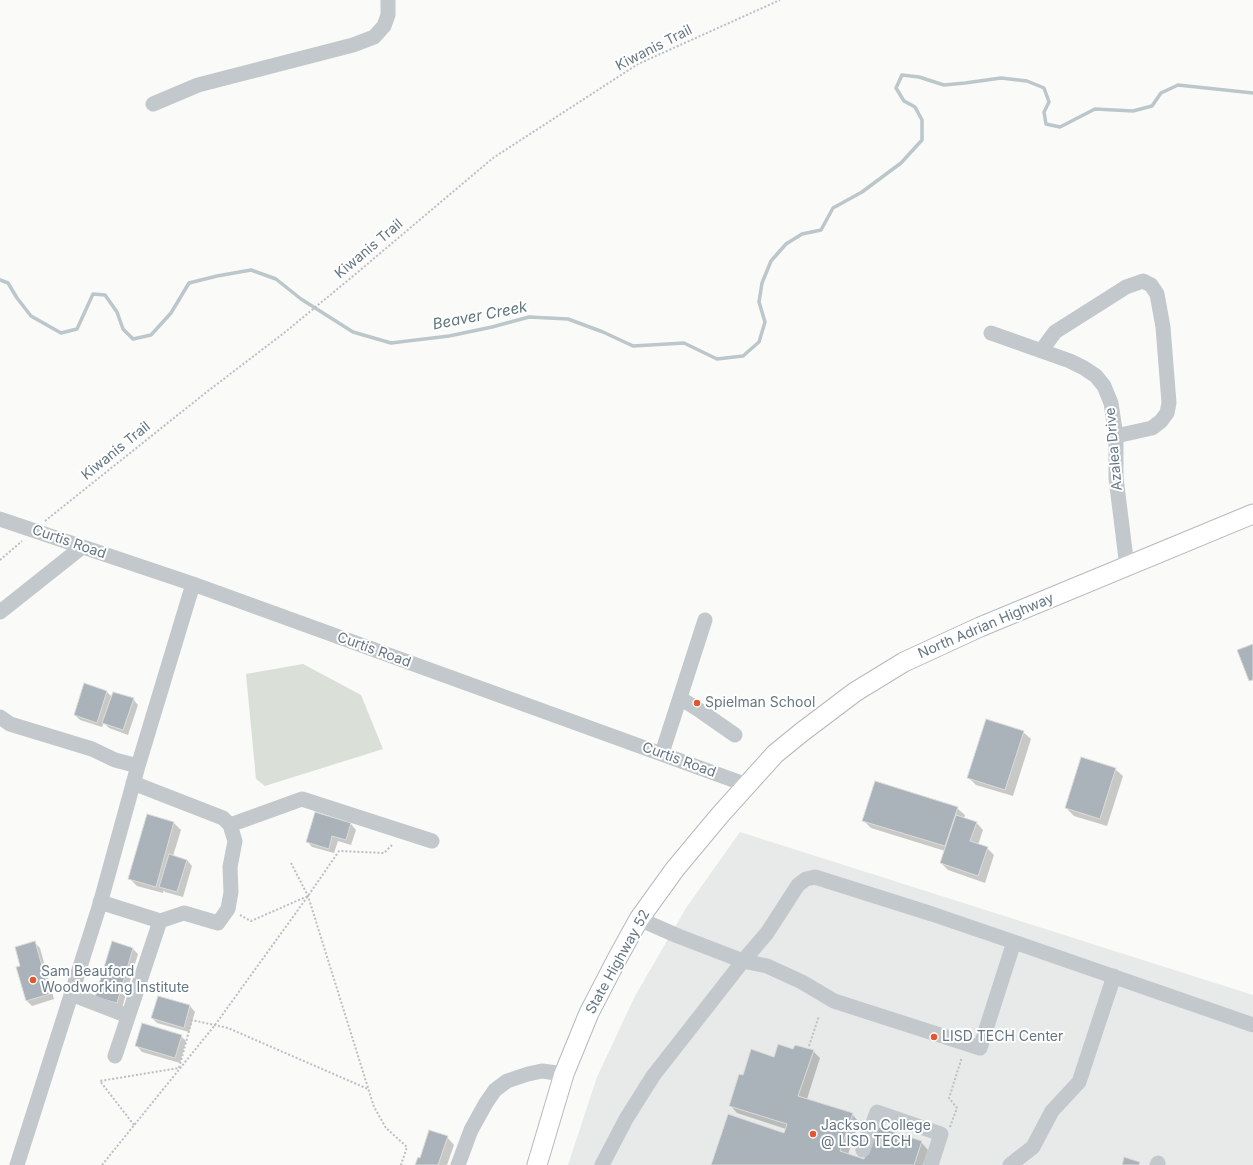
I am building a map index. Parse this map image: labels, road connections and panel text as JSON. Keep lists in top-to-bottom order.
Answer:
{
  "streets": {
    "main road": ["North Adrian Highway", "State Highway 52"],
    "street": ["Azalea Drive", "Curtis Road"],
    "path": ["Kiwanis Trail"]
  },
  "crossings": [
    ["Kiwanis Trail", "Curtis Road"],
    ["Azalea Drive", "North Adrian Highway"],
    ["Curtis Road", "North Adrian Highway"],
    ["Curtis Road", "State Highway 52"],
    ["North Adrian Highway", "State Highway 52"]
  ],
  "water": ["Beaver Creek"],
  "places": [
    "Spielman School",
    "Sam Beauford Woodworking Institute",
    "LISD TECH Center",
    "Jackson College @ LISD TECH"
  ]
}
